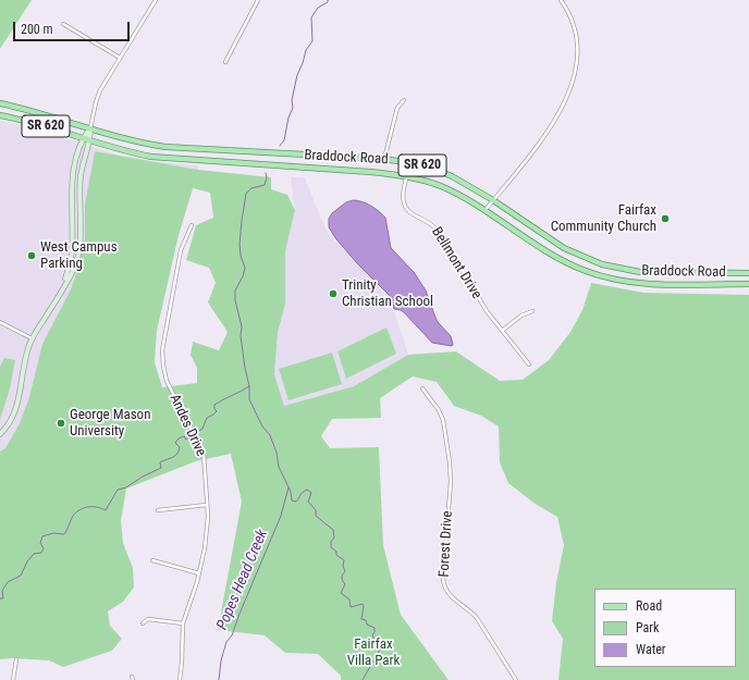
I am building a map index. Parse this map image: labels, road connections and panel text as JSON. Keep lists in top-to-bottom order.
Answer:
{
  "streets": {
    "main road": ["SR 620", "Braddock Road"],
    "street": ["Bellmont Drive", "Andes Drive", "Forest Drive"]
  },
  "crossings": [
    ["Braddock Road", "Bellmont Drive"]
  ],
  "water": ["Popes Head Creek"],
  "parks": ["Fairfax Villa Park"],
  "places": [
    "Fairfax Community Church",
    "West Campus Parking",
    "Trinity Christian School",
    "George Mason University"
  ],
  "legend": ["Road", "Park", "Water"],
  "scale_bar": "200 m"
}
